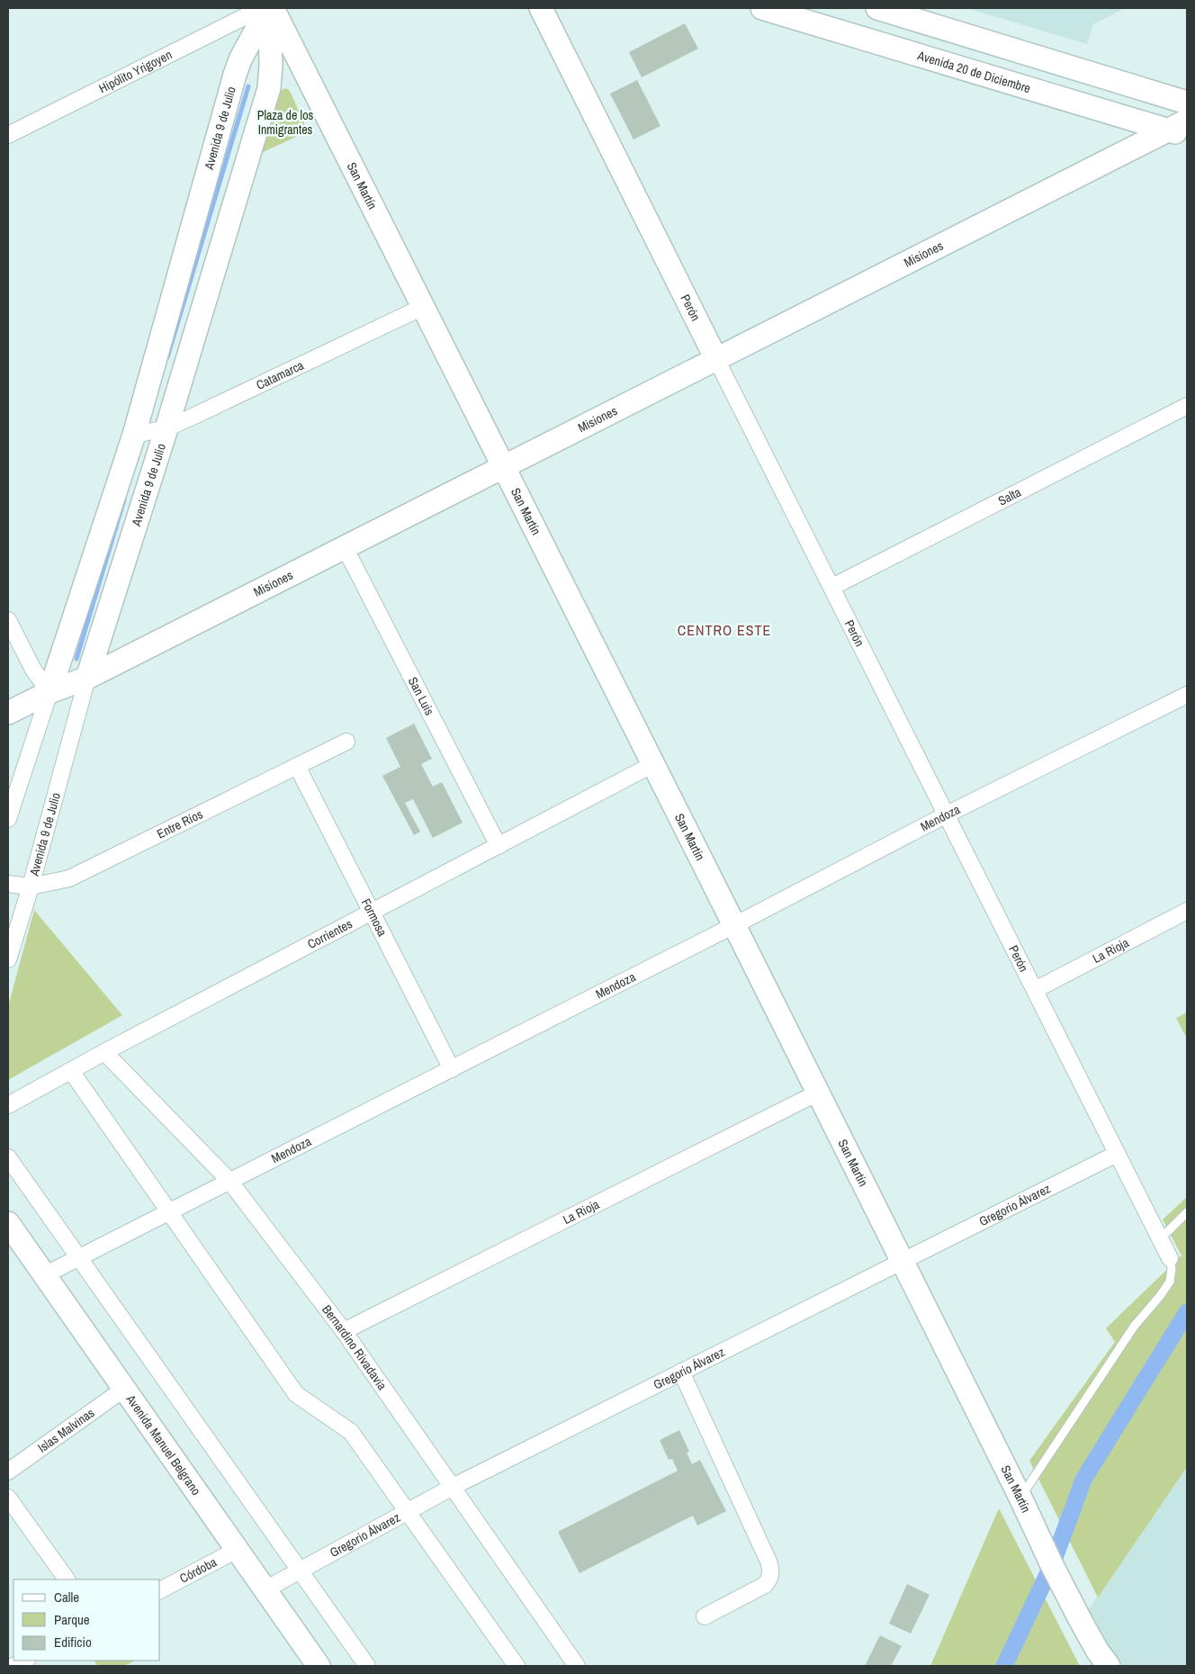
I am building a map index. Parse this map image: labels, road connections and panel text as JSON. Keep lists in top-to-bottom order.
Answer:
{
  "streets": {
    "street": [
      "Hipólito Yrigoyen",
      "Avenida 20 de Diciembre",
      "Avenida 9 de Julio",
      "San Martín",
      "Misiones",
      "Perón",
      "Catamarca",
      "Salta",
      "San Luis",
      "Mendoza",
      "Entre Ríos",
      "Formosa",
      "Corrientes",
      "La Rioja",
      "Gregorio Álvarez",
      "Bernardino Rivadavia",
      "Islas Malvinas",
      "Avenida Manuel Belgrano",
      "Córdoba"
    ]
  },
  "crossings": [
    ["Avenida 20 de Diciembre", "Misiones"],
    ["Avenida 9 de Julio", "San Martín"],
    ["Avenida 9 de Julio", "Misiones"],
    ["Avenida 9 de Julio", "Catamarca"],
    ["Avenida 9 de Julio", "Entre Ríos"],
    ["San Martín", "Misiones"],
    ["San Martín", "Catamarca"],
    ["San Martín", "Mendoza"],
    ["San Martín", "Corrientes"],
    ["San Martín", "La Rioja"],
    ["San Martín", "Gregorio Álvarez"],
    ["Misiones", "Perón"],
    ["Misiones", "San Luis"],
    ["Perón", "Salta"],
    ["Perón", "Mendoza"],
    ["Perón", "La Rioja"],
    ["Perón", "Gregorio Álvarez"],
    ["San Luis", "Corrientes"],
    ["Mendoza", "Formosa"],
    ["Mendoza", "Bernardino Rivadavia"],
    ["Mendoza", "Avenida Manuel Belgrano"],
    ["Entre Ríos", "Formosa"],
    ["Formosa", "Corrientes"],
    ["Corrientes", "Bernardino Rivadavia"],
    ["La Rioja", "Bernardino Rivadavia"],
    ["Gregorio Álvarez", "Bernardino Rivadavia"],
    ["Gregorio Álvarez", "Avenida Manuel Belgrano"],
    ["Islas Malvinas", "Avenida Manuel Belgrano"],
    ["Avenida Manuel Belgrano", "Córdoba"]
  ],
  "districts": ["CENTRO ESTE"],
  "parks": ["Plaza de los Inmigrantes"],
  "legend": ["Calle", "Parque", "Edificio"]
}
